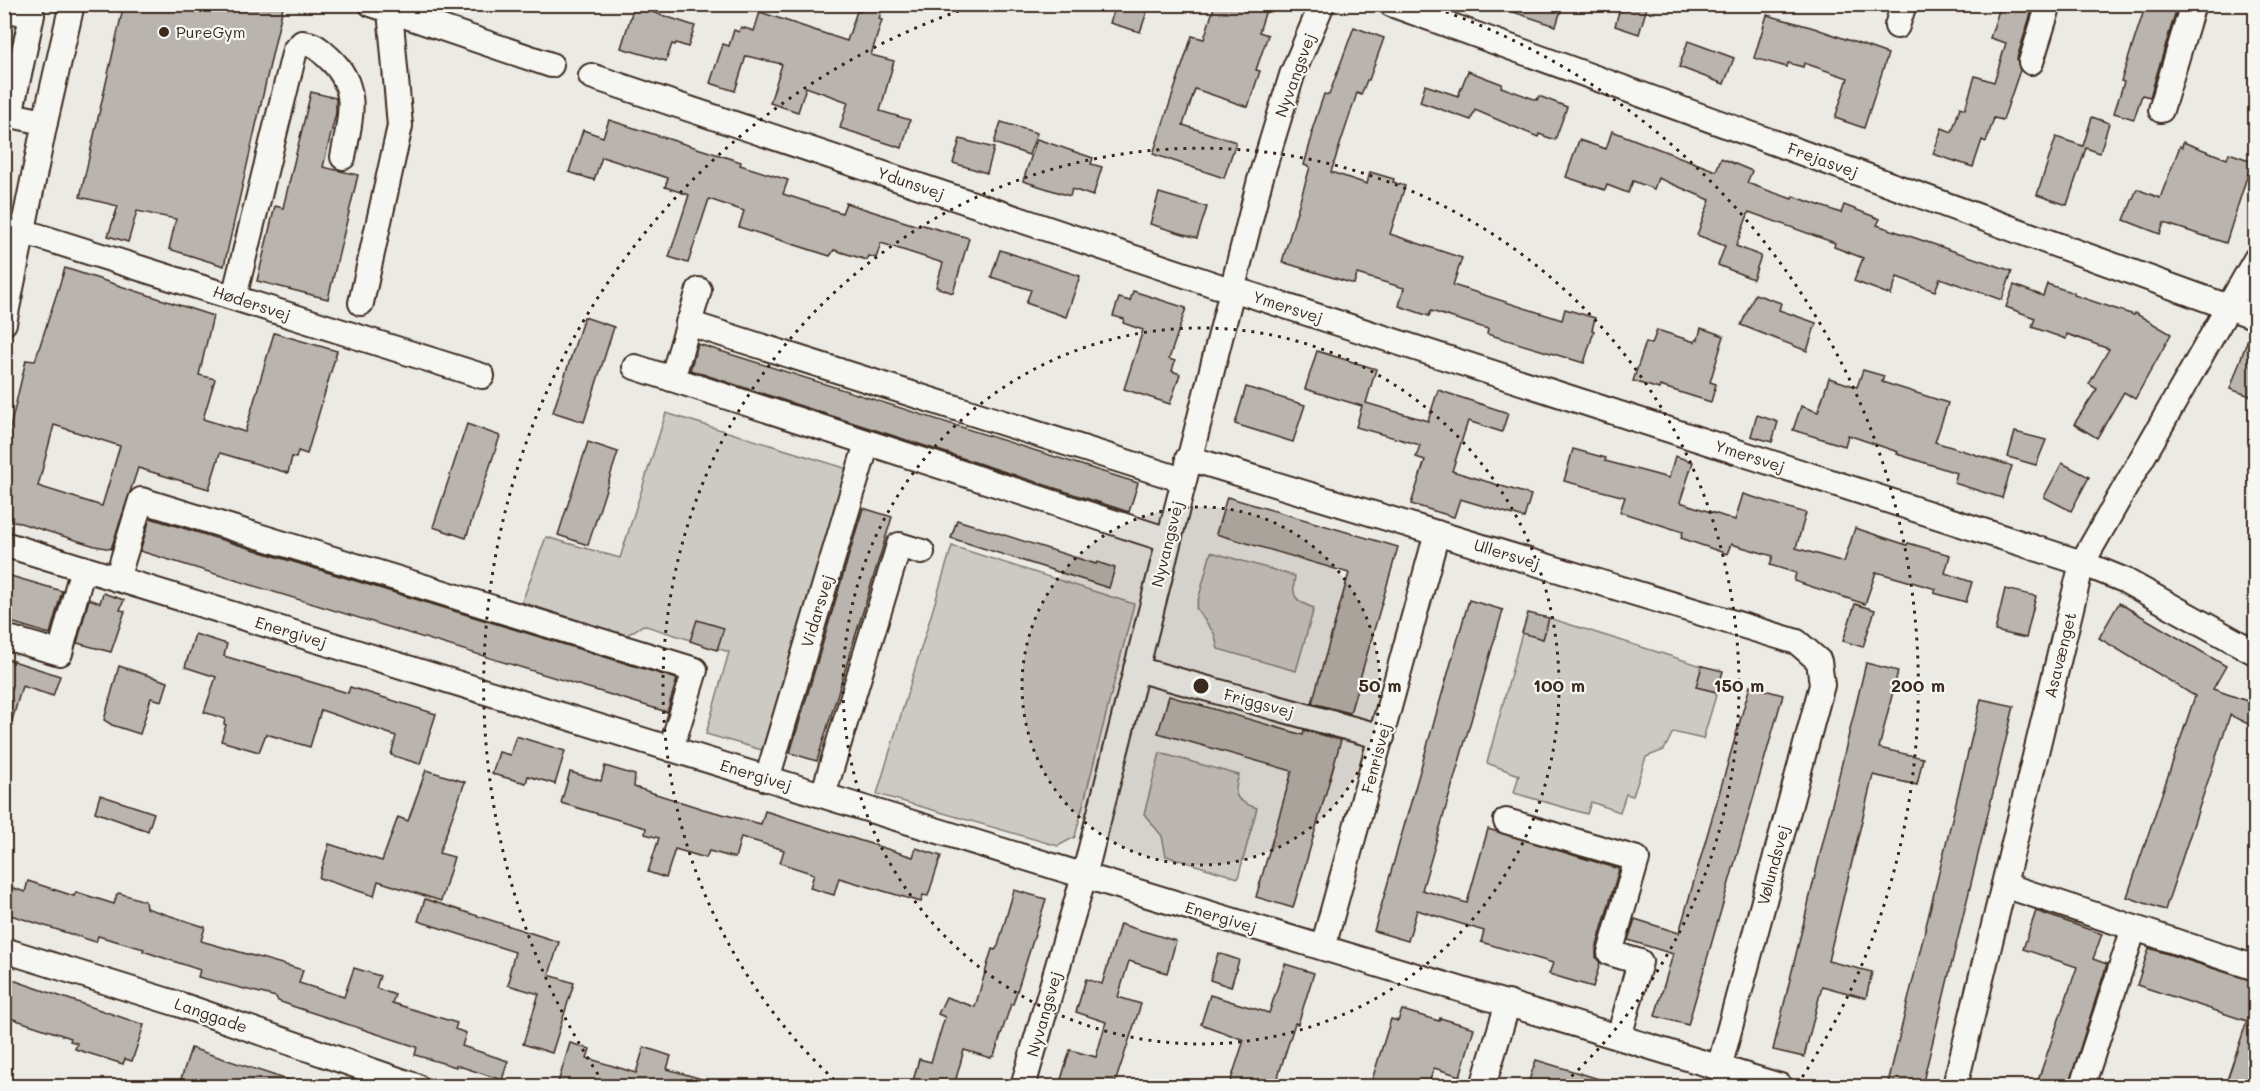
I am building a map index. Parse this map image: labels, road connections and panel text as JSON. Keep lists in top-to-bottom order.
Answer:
{
  "streets": {
    "street": [
      "Nyvangsvej",
      "Frejasvej",
      "Ydunsvej",
      "Hødersvej",
      "Ymersvej",
      "Ullersvej",
      "Vidarsvej",
      "Energivej",
      "Asavænget",
      "Friggsvej",
      "Fenrisvej",
      "Vølundsvej",
      "Langgade"
    ]
  },
  "crossings": [
    ["Nyvangsvej", "Ydunsvej"],
    ["Nyvangsvej", "Ymersvej"],
    ["Nyvangsvej", "Ullersvej"],
    ["Nyvangsvej", "Energivej"],
    ["Nyvangsvej", "Friggsvej"],
    ["Frejasvej", "Asavænget"],
    ["Ydunsvej", "Ymersvej"],
    ["Ymersvej", "Asavænget"],
    ["Ullersvej", "Fenrisvej"],
    ["Ullersvej", "Vølundsvej"],
    ["Vidarsvej", "Energivej"],
    ["Energivej", "Fenrisvej"],
    ["Energivej", "Vølundsvej"],
    ["Friggsvej", "Fenrisvej"]
  ],
  "places": ["PureGym"],
  "rings": [
    "50 m",
    "100 m",
    "150 m",
    "200 m"
  ]
}
